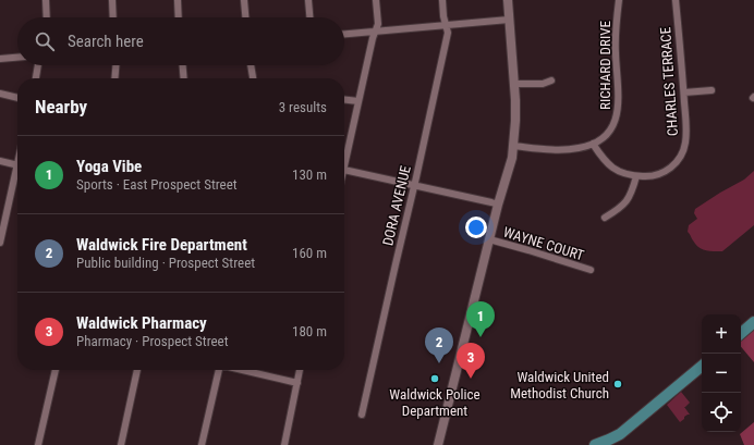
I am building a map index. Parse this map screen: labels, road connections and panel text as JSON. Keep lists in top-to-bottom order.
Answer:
{
  "streets": {
    "street": [
      "RICHARD DRIVE",
      "CHARLES TERRACE",
      "DORA AVENUE",
      "WAYNE COURT"
    ]
  },
  "crossings": [
    ["RICHARD DRIVE", "CHARLES TERRACE"]
  ],
  "places": ["Waldwick Police Department", "Waldwick United Methodist Church"],
  "page": {
    "search": "Search here",
    "heading": ["Nearby", "3 results"],
    "list": [
      {
        "mark": "1",
        "name": "Yoga Vibe",
        "note": "Sports · East Prospect Street",
        "value": "130 m"
      },
      {
        "mark": "2",
        "name": "Waldwick Fire Department",
        "note": "Public building · Prospect Street",
        "value": "160 m"
      },
      {
        "mark": "3",
        "name": "Waldwick Pharmacy",
        "note": "Pharmacy · Prospect Street",
        "value": "180 m"
      }
    ],
    "pins": ["1", "2", "3"],
    "map_buttons": ["+", "−"]
  }
}
